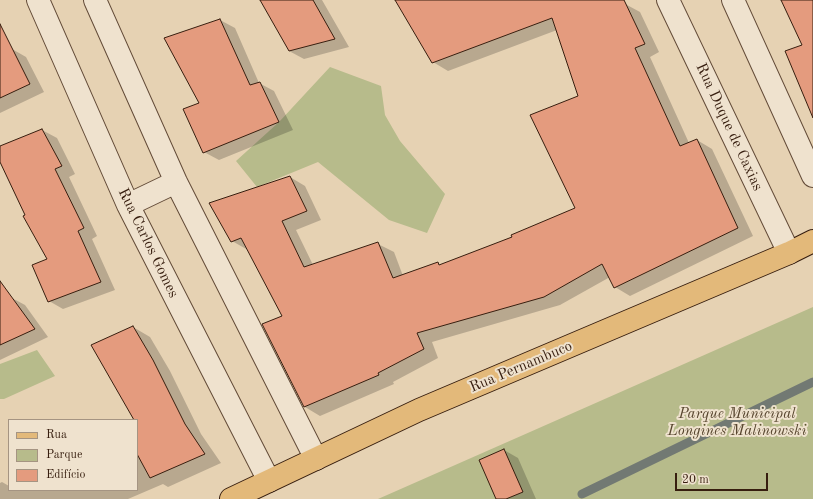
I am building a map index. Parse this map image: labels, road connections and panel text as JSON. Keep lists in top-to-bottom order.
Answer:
{
  "streets": {
    "main road": ["Rua Pernambuco"],
    "street": ["Rua Duque de Caxias", "Rua Carlos Gomes"]
  },
  "crossings": [
    ["Rua Duque de Caxias", "Rua Pernambuco"],
    ["Rua Carlos Gomes", "Rua Pernambuco"]
  ],
  "parks": ["Parque Municipal Longines Malinowski"],
  "legend": ["Rua", "Parque", "Edifício"],
  "scale_bar": "20 m"
}
